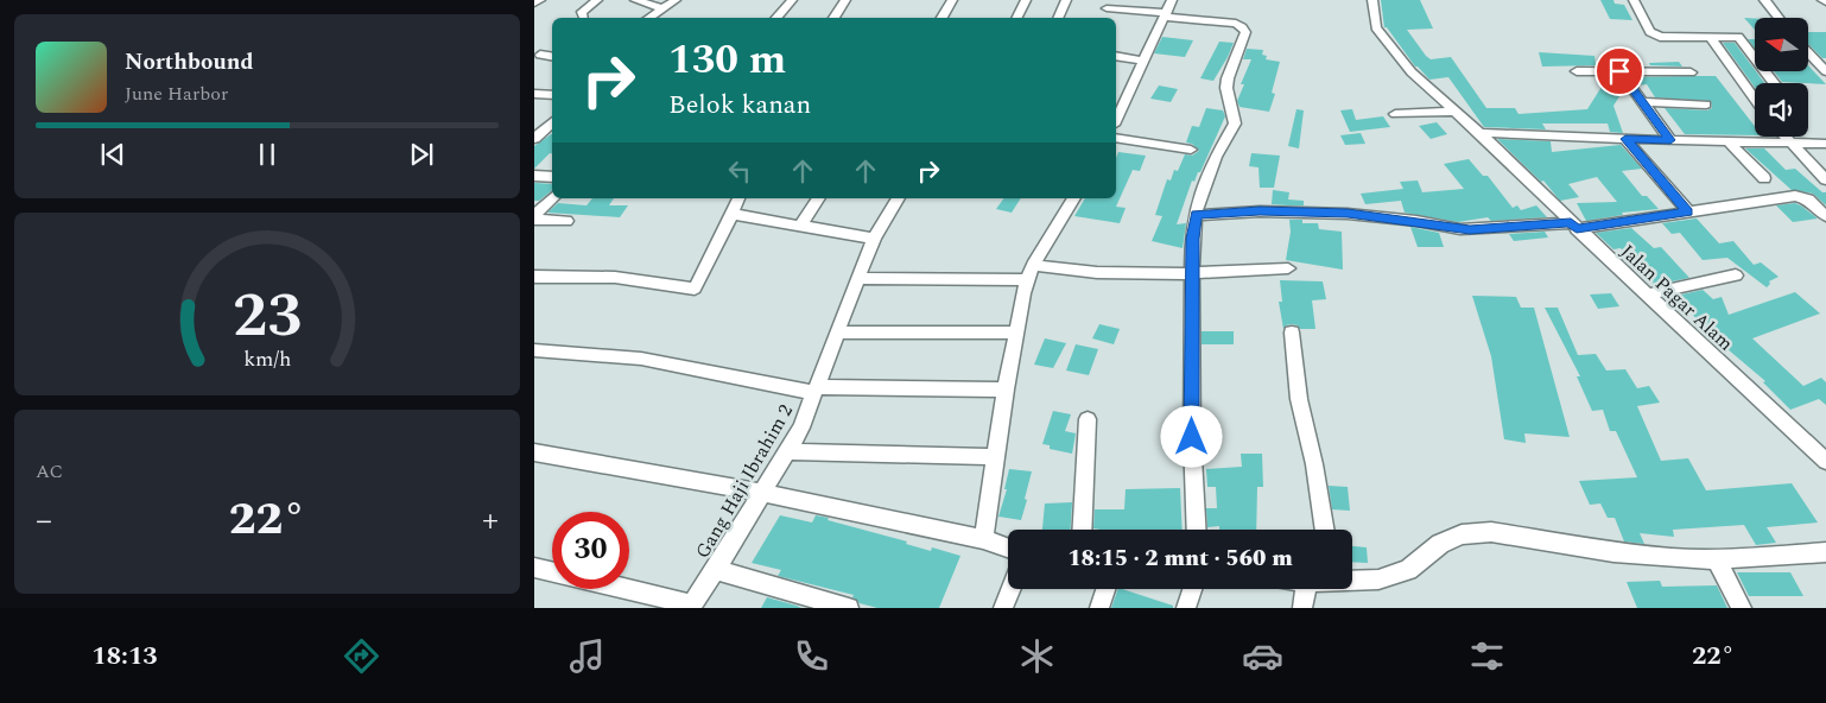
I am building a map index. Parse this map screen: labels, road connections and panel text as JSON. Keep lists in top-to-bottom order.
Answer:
{
  "streets": {
    "street": ["Jalan Pagar Alam", "Gang Haji Ibrahim 2"]
  },
  "north": "left",
  "page": {
    "turn": ["130 m", "Belok kanan"],
    "song": ["Northbound", "June Harbor"],
    "tile": "AC",
    "heat": ["−", "22°", "+"],
    "limit": "30",
    "trip": "18:15 · 2 mnt · 560 m",
    "tabs": ["18:13", "22°"],
    "gauge": ["23", "km/h"]
  }
}
